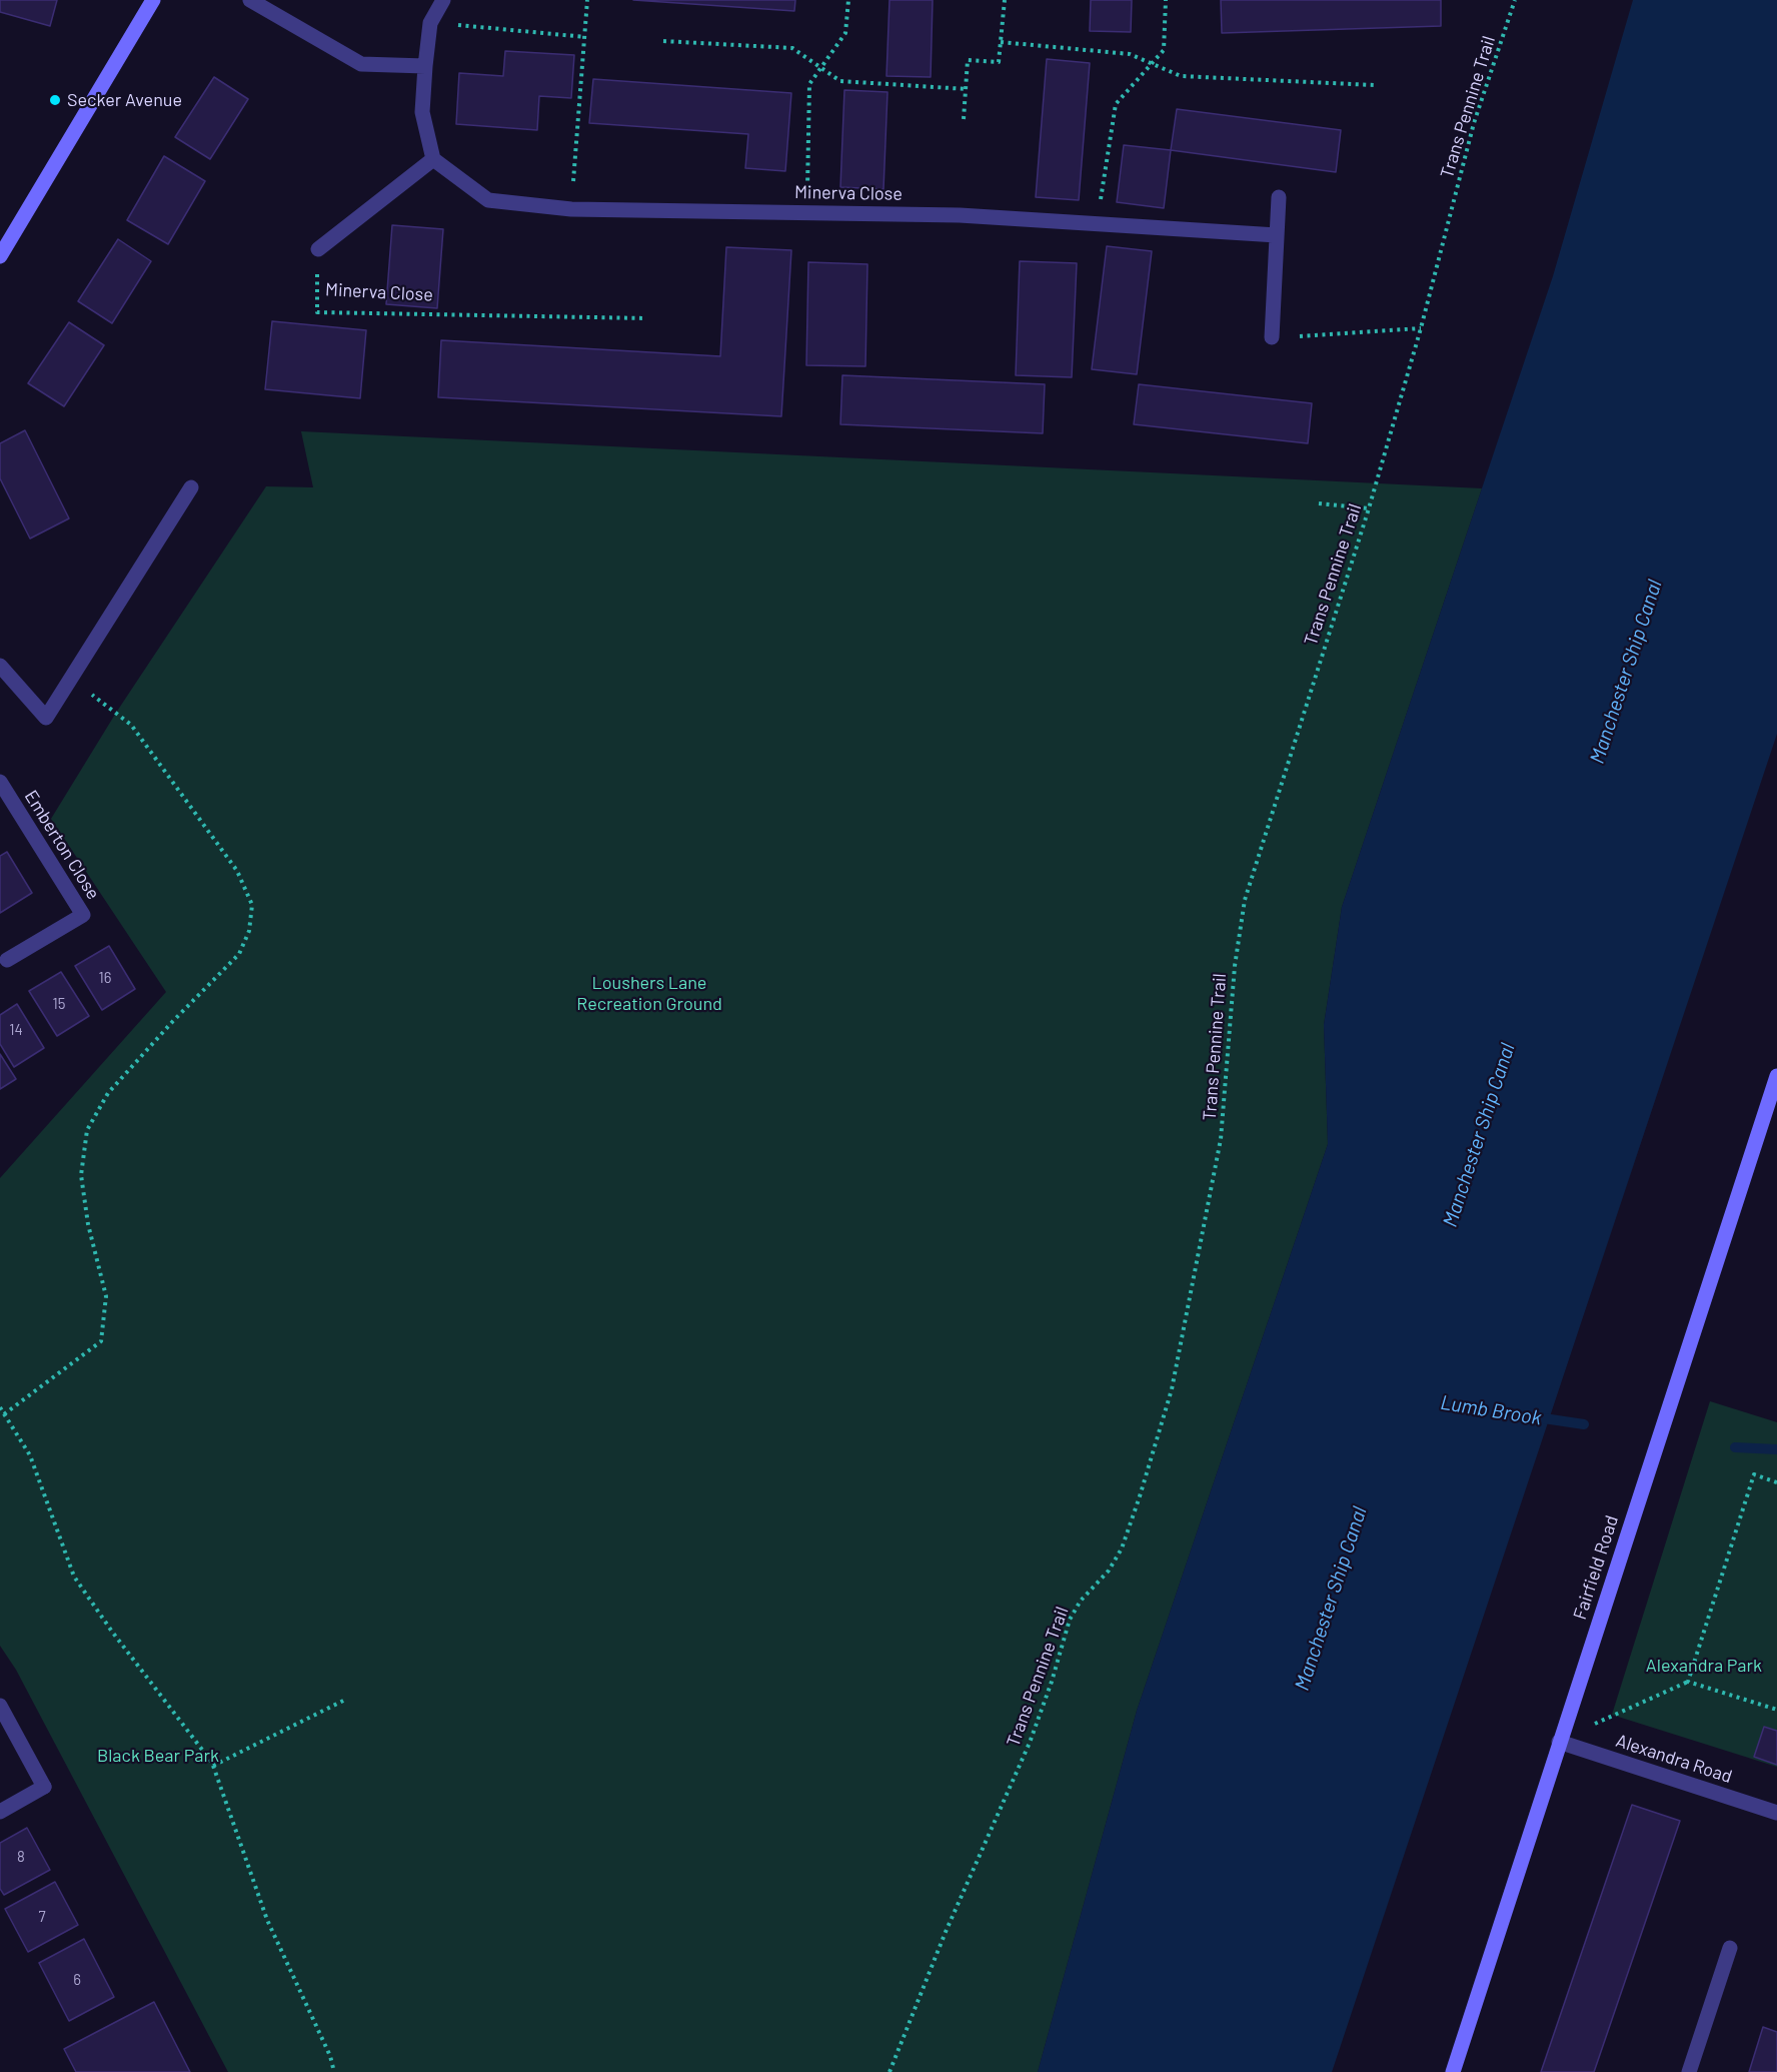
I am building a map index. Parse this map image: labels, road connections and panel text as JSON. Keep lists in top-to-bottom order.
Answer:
{
  "streets": {
    "main road": ["Fairfield Road"],
    "street": ["Minerva Close", "Emberton Close", "Alexandra Road"],
    "path": ["Trans Pennine Trail"]
  },
  "crossings": [
    ["Fairfield Road", "Alexandra Road"]
  ],
  "water": ["Manchester Ship Canal", "Lumb Brook"],
  "parks": ["Loushers Lane Recreation Ground", "Alexandra Park", "Black Bear Park"],
  "places": ["Secker Avenue"],
  "house_numbers": [
    "16",
    "15",
    "14",
    "8",
    "7",
    "6"
  ]
}
